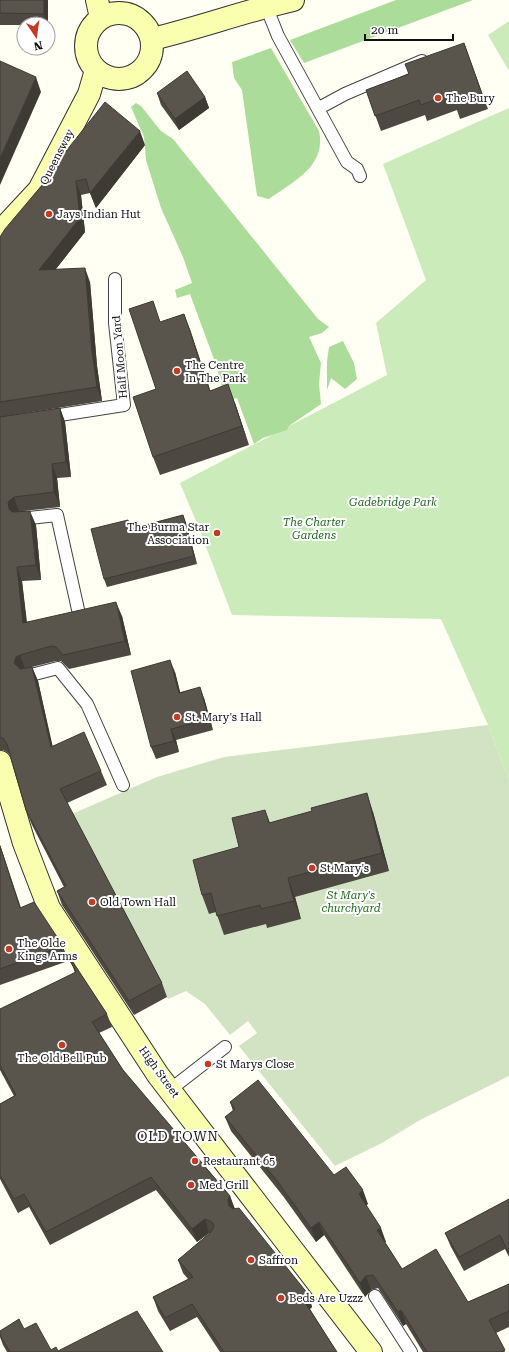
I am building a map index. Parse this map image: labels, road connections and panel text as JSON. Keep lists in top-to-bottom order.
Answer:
{
  "streets": {
    "street": ["Queensway", "High Street"],
    "lane": ["Half Moon Yard"]
  },
  "districts": ["OLD TOWN"],
  "parks": ["Gadebridge Park", "The Charter Gardens", "St Mary's churchyard"],
  "places": [
    "The Bury",
    "Jays Indian Hut",
    "The Centre In The Park",
    "The Burma Star Association",
    "St. Mary's Hall",
    "St Mary's",
    "Old Town Hall",
    "The Olde Kings Arms",
    "The Old Bell Pub",
    "St Marys Close",
    "Restaurant 65",
    "Med Grill",
    "Saffron",
    "Beds Are Uzzz"
  ],
  "scale_bar": "20 m",
  "north": "bottom"
}
